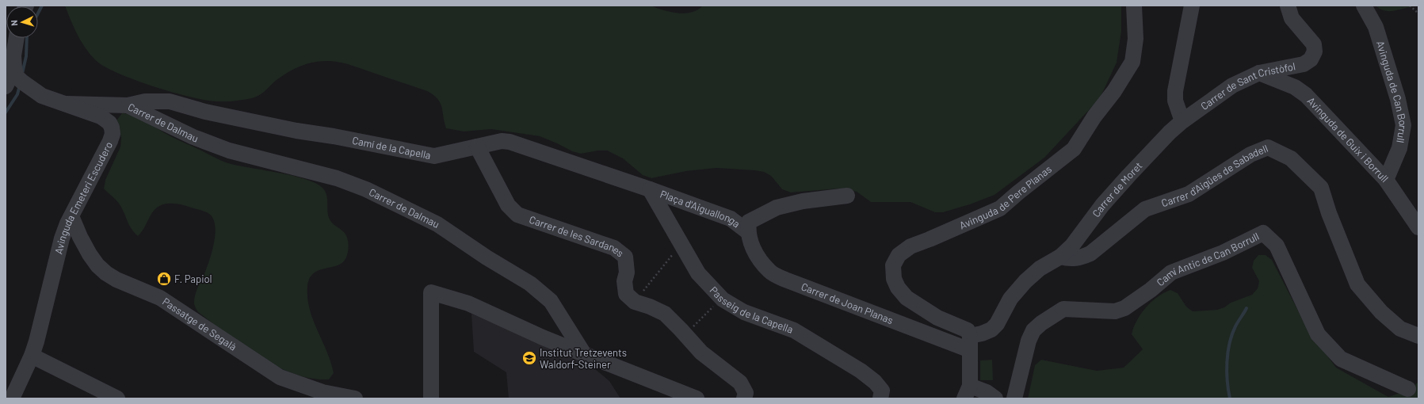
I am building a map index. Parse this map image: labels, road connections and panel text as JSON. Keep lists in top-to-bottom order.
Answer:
{
  "streets": {
    "street": [
      "Carrer de Sant Cristòfol",
      "Avinguda de Can Borrull",
      "Carrer de Dalmau",
      "Avinguda de Guix i Borrull",
      "Camí de la Capella",
      "Carrer d'Aigües de Sabadell",
      "Carrer de Moret",
      "Avinguda de Pere Planas",
      "Avinguda Emeteri Escudero",
      "Plaça d'Aiguallonga",
      "Carrer de les Sardanes",
      "Camí Antic de Can Borrull",
      "Carrer de Joan Planas",
      "Passeig de la Capella",
      "Passatge de Segalà"
    ]
  },
  "crossings": [
    ["Carrer de Sant Cristòfol", "Avinguda de Guix i Borrull"],
    ["Carrer de Sant Cristòfol", "Carrer de Moret"],
    ["Avinguda de Can Borrull", "Avinguda de Guix i Borrull"],
    ["Carrer de Dalmau", "Camí de la Capella"],
    ["Carrer de Dalmau", "Avinguda Emeteri Escudero"],
    ["Camí de la Capella", "Plaça d'Aiguallonga"],
    ["Camí de la Capella", "Carrer de les Sardanes"],
    ["Camí de la Capella", "Passeig de la Capella"],
    ["Carrer d'Aigües de Sabadell", "Carrer de Moret"],
    ["Carrer de Moret", "Avinguda de Pere Planas"],
    ["Carrer de Moret", "Carrer de Joan Planas"],
    ["Avinguda de Pere Planas", "Carrer de Joan Planas"],
    ["Avinguda Emeteri Escudero", "Passatge de Segalà"],
    ["Plaça d'Aiguallonga", "Carrer de Joan Planas"],
    ["Plaça d'Aiguallonga", "Passeig de la Capella"]
  ],
  "places": {
    "shop": ["F. Papiol"],
    "school or university": ["Institut Tretzevents Waldorf-Steiner"]
  },
  "north": "left"
}
